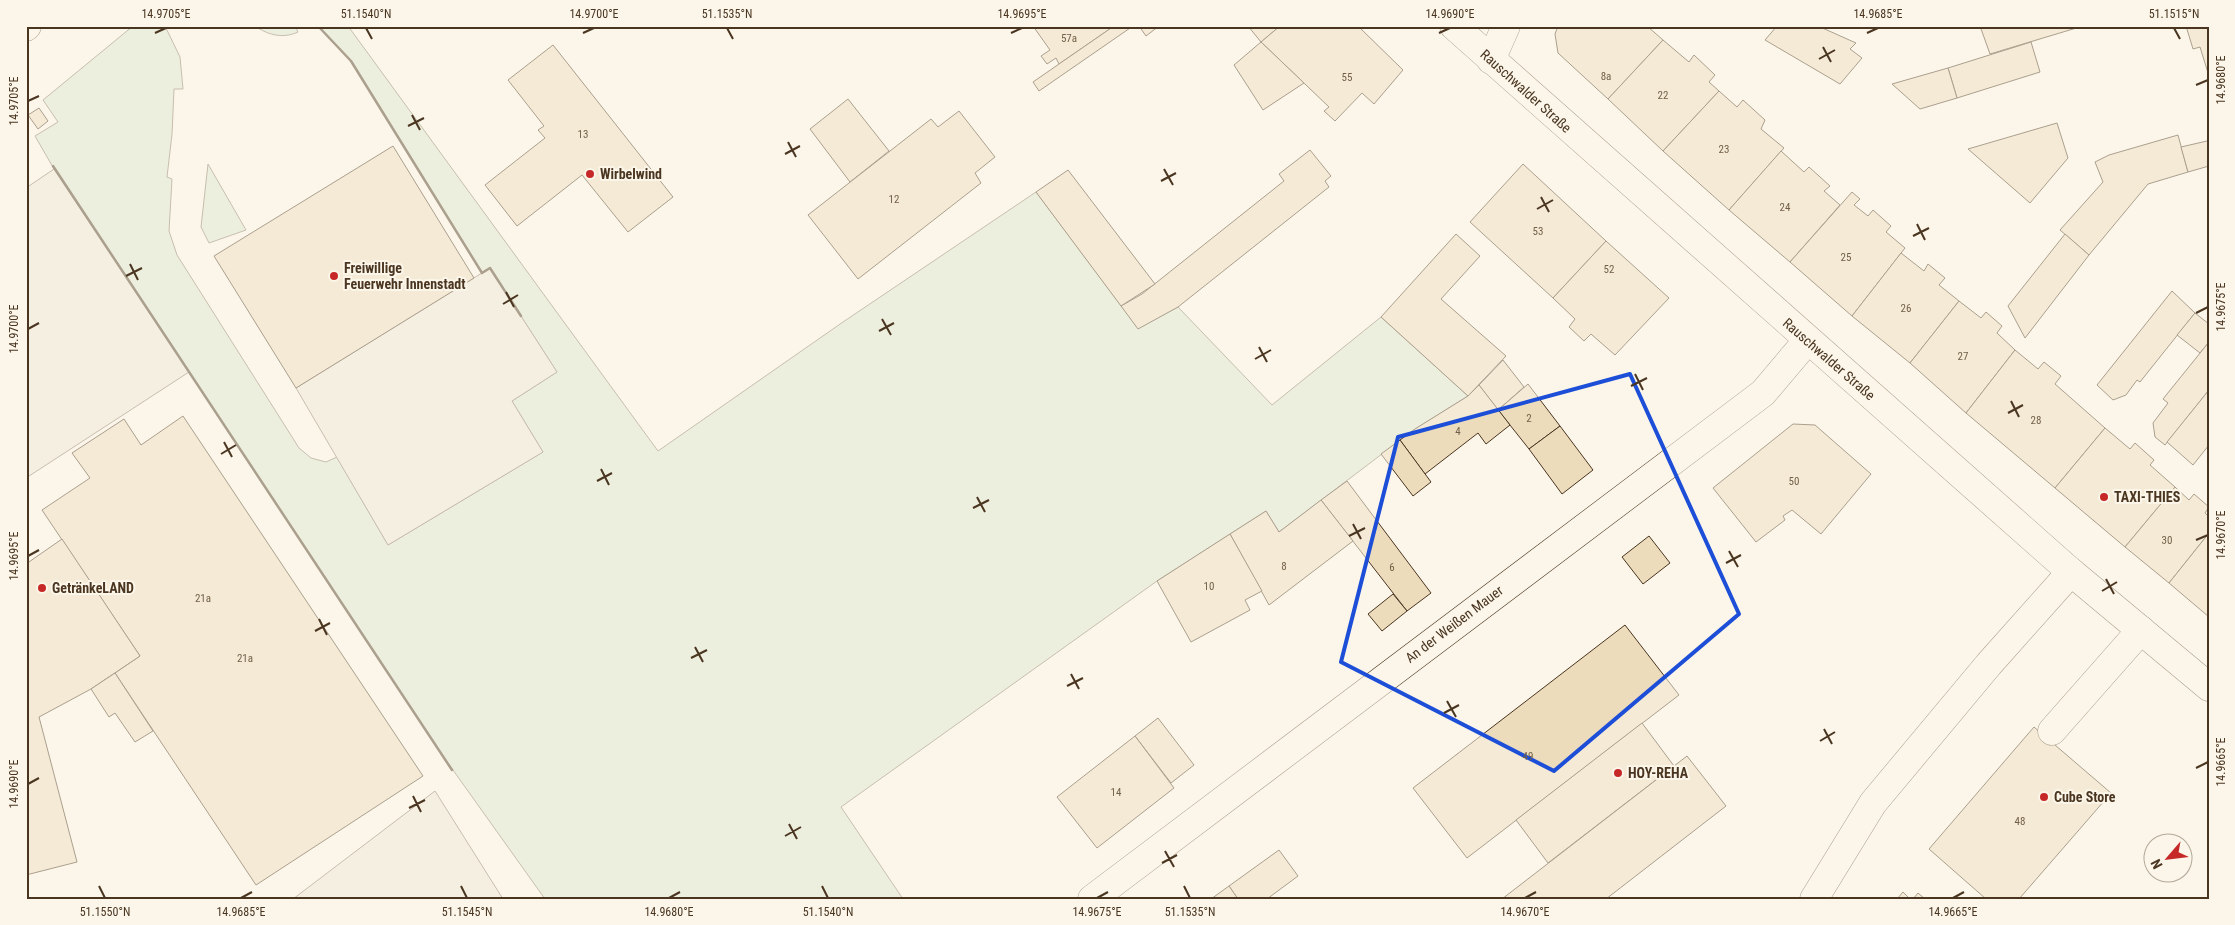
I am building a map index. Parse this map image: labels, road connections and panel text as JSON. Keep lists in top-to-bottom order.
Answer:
{
  "streets": {
    "street": ["Rauschwalder Straße", "An der Weißen Mauer"]
  },
  "crossings": [
    ["Rauschwalder Straße", "An der Weißen Mauer"]
  ],
  "places": [
    "Wirbelwind",
    "Freiwillige Feuerwehr Innenstadt",
    "TAXI-THIES",
    "GetränkeLAND",
    "HOY-REHA",
    "Cube Store"
  ],
  "house_numbers": [
    "57a",
    "8a",
    "55",
    "22",
    "13",
    "23",
    "12",
    "24",
    "53",
    "25",
    "52",
    "26",
    "27",
    "2",
    "28",
    "4",
    "50",
    "30",
    "8",
    "6",
    "10",
    "21a",
    "21a",
    "49",
    "14",
    "48"
  ],
  "north": "bottom left",
  "coordinates": [
    "14.9705°E",
    "51.1540°N",
    "14.9700°E",
    "51.1535°N",
    "14.9695°E",
    "14.9690°E",
    "14.9685°E",
    "51.1515°N",
    "14.9680°E",
    "14.9675°E",
    "14.9670°E",
    "14.9665°E",
    "51.1550°N",
    "51.1545°N"
  ]
}
